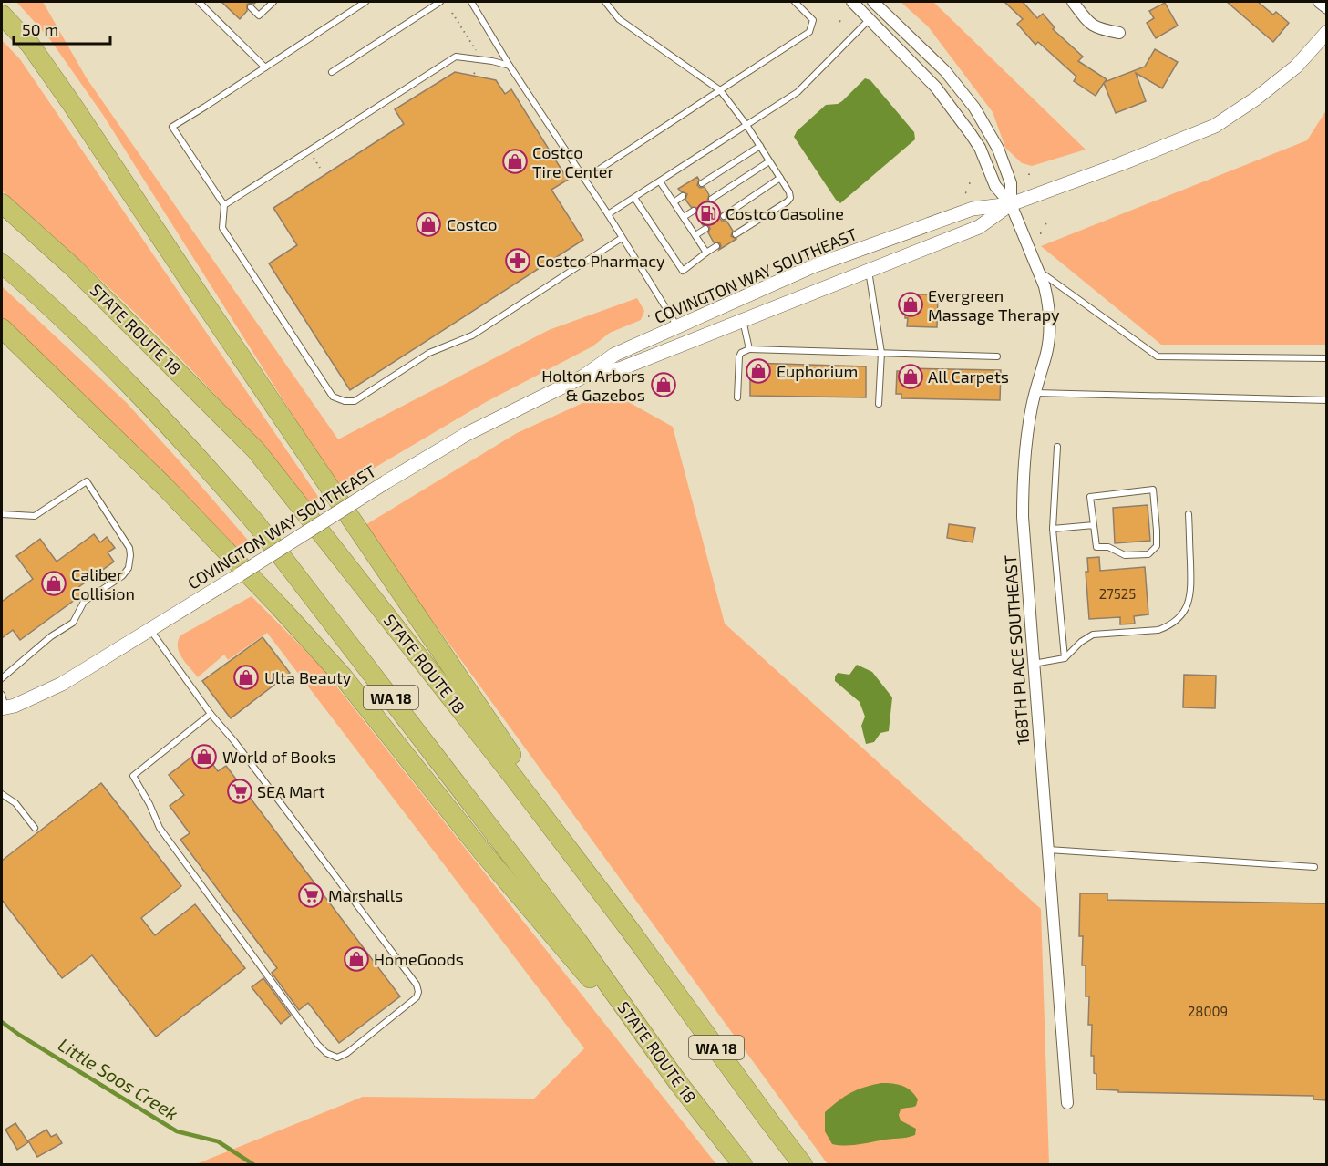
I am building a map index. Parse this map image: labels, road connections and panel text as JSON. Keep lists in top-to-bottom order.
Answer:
{
  "streets": {
    "highway": ["STATE ROUTE 18", "WA 18"],
    "street": ["COVINGTON WAY SOUTHEAST", "168TH PLACE SOUTHEAST"]
  },
  "crossings": [
    ["COVINGTON WAY SOUTHEAST", "168TH PLACE SOUTHEAST"]
  ],
  "water": ["Little Soos Creek"],
  "places": {
    "shop": [
      "Costco Tire Center",
      "Costco",
      "Evergreen Massage Therapy",
      "Euphorium",
      "All Carpets",
      "Holton Arbors & Gazebos",
      "Caliber Collision",
      "Ulta Beauty",
      "World of Books",
      "HomeGoods"
    ],
    "fuel station": ["Costco Gasoline"],
    "pharmacy": ["Costco Pharmacy"],
    "supermarket": ["SEA Mart", "Marshalls"]
  },
  "house_numbers": ["27525", "28009"],
  "scale_bar": "50 m"
}
